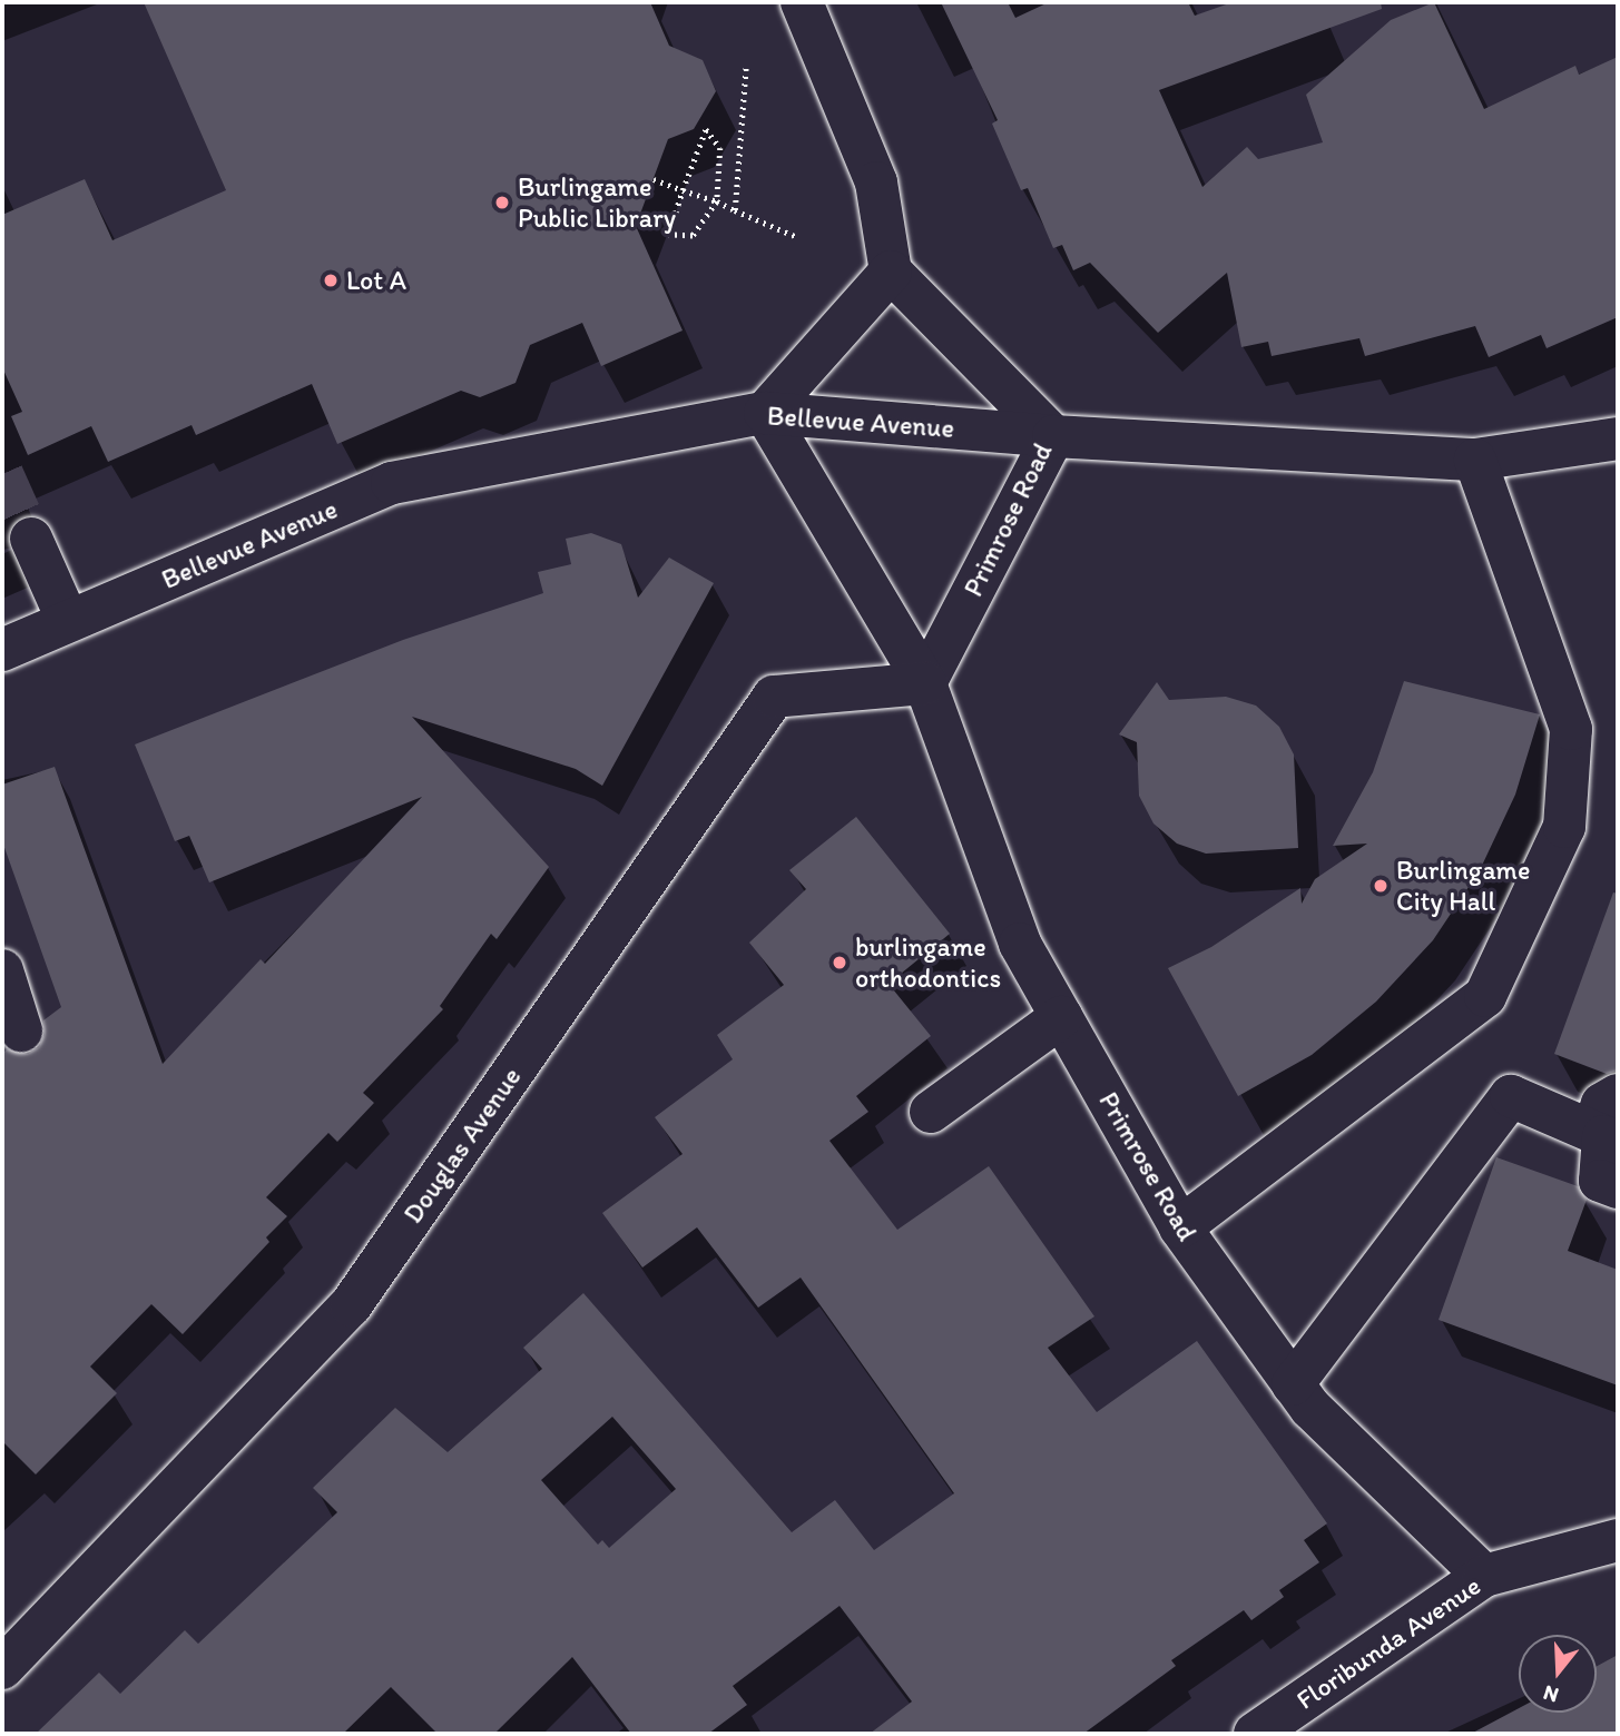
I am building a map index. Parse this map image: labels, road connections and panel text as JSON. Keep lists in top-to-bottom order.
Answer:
{
  "streets": {
    "street": [
      "Bellevue Avenue",
      "Primrose Road",
      "Douglas Avenue",
      "Floribunda Avenue"
    ]
  },
  "crossings": [
    ["Bellevue Avenue", "Primrose Road"],
    ["Primrose Road", "Douglas Avenue"],
    ["Primrose Road", "Floribunda Avenue"]
  ],
  "places": [
    "Burlingame Public Library",
    "Lot A",
    "Burlingame City Hall",
    "burlingame orthodontics"
  ],
  "north": "bottom"
}
